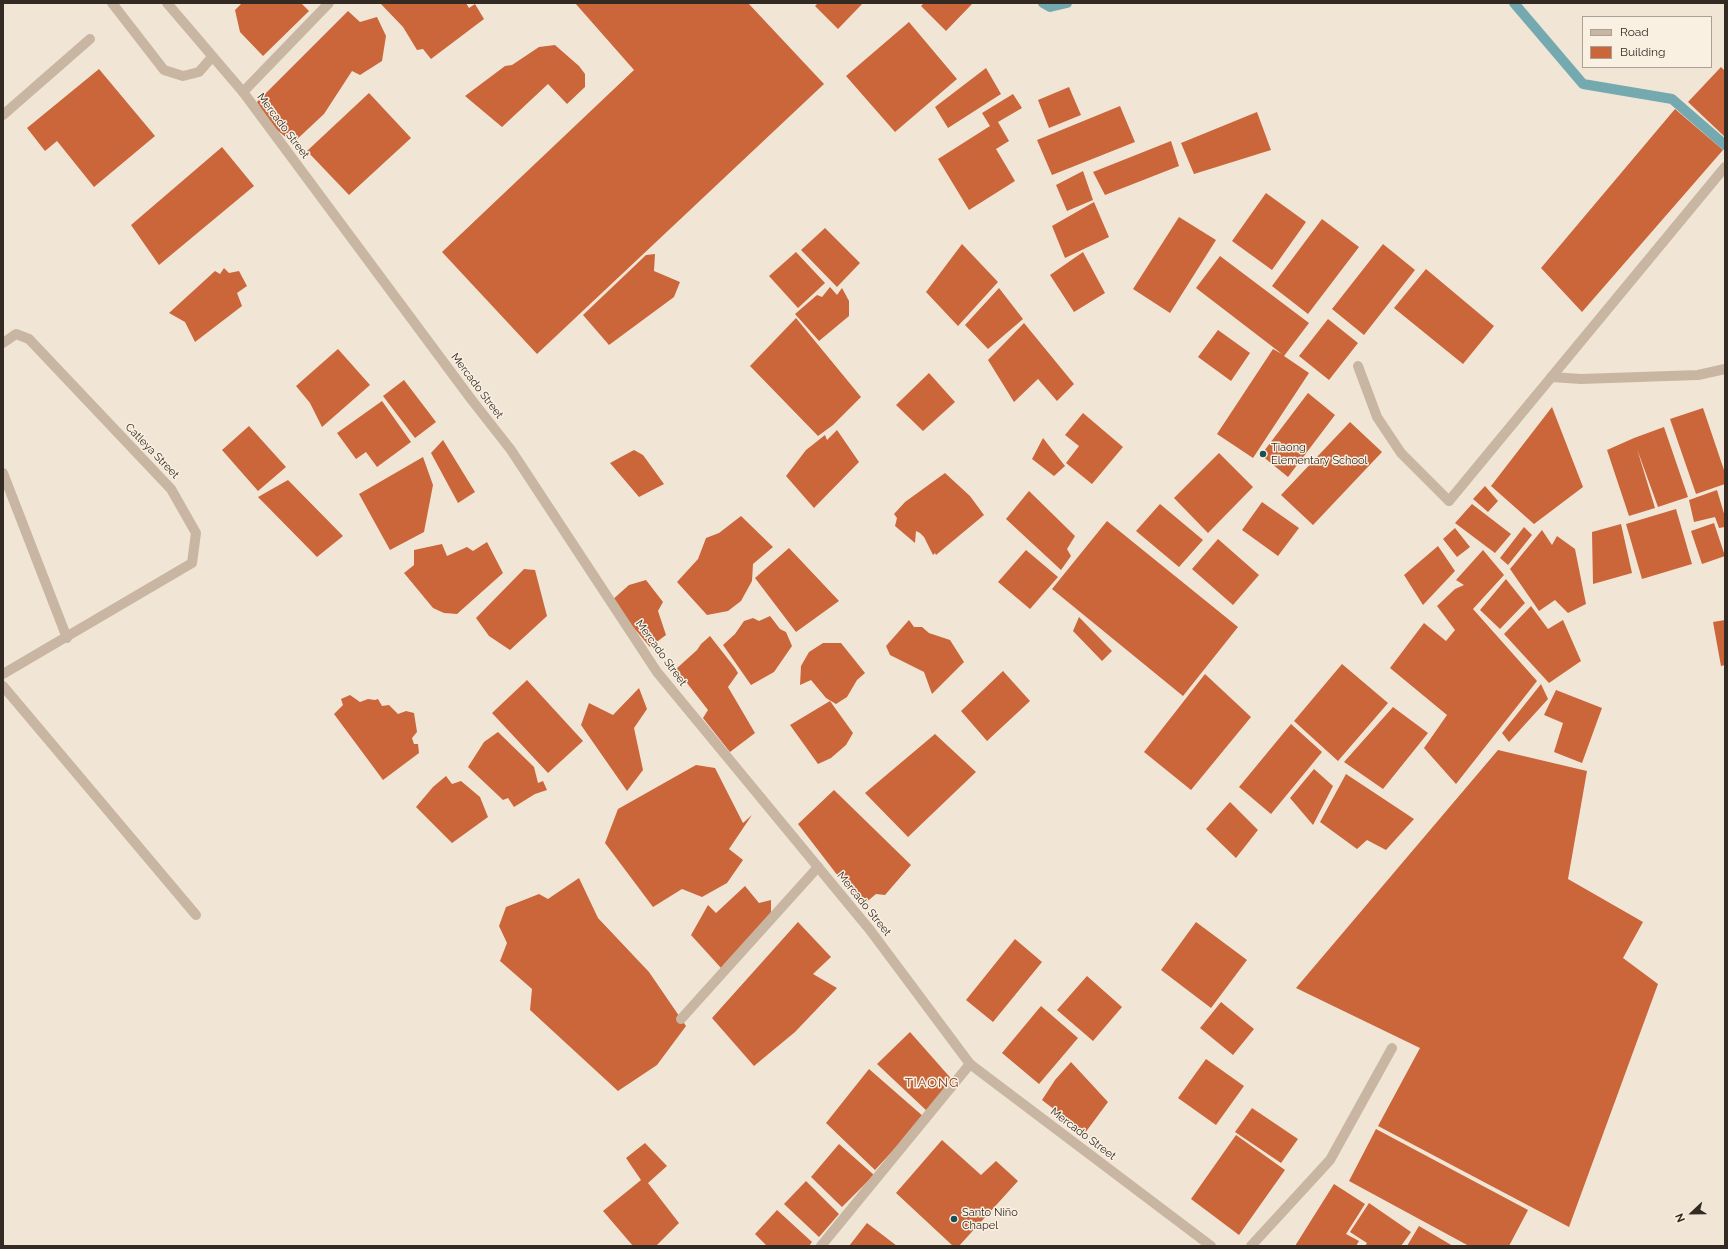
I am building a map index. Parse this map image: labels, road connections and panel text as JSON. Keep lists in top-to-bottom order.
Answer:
{
  "streets": {
    "street": ["Mercado Street", "Catleya Street"]
  },
  "districts": ["TIAONG"],
  "places": ["Tiaong Elementary School", "Santo Niño Chapel"],
  "legend": ["Road", "Building"],
  "north": "left"
}
